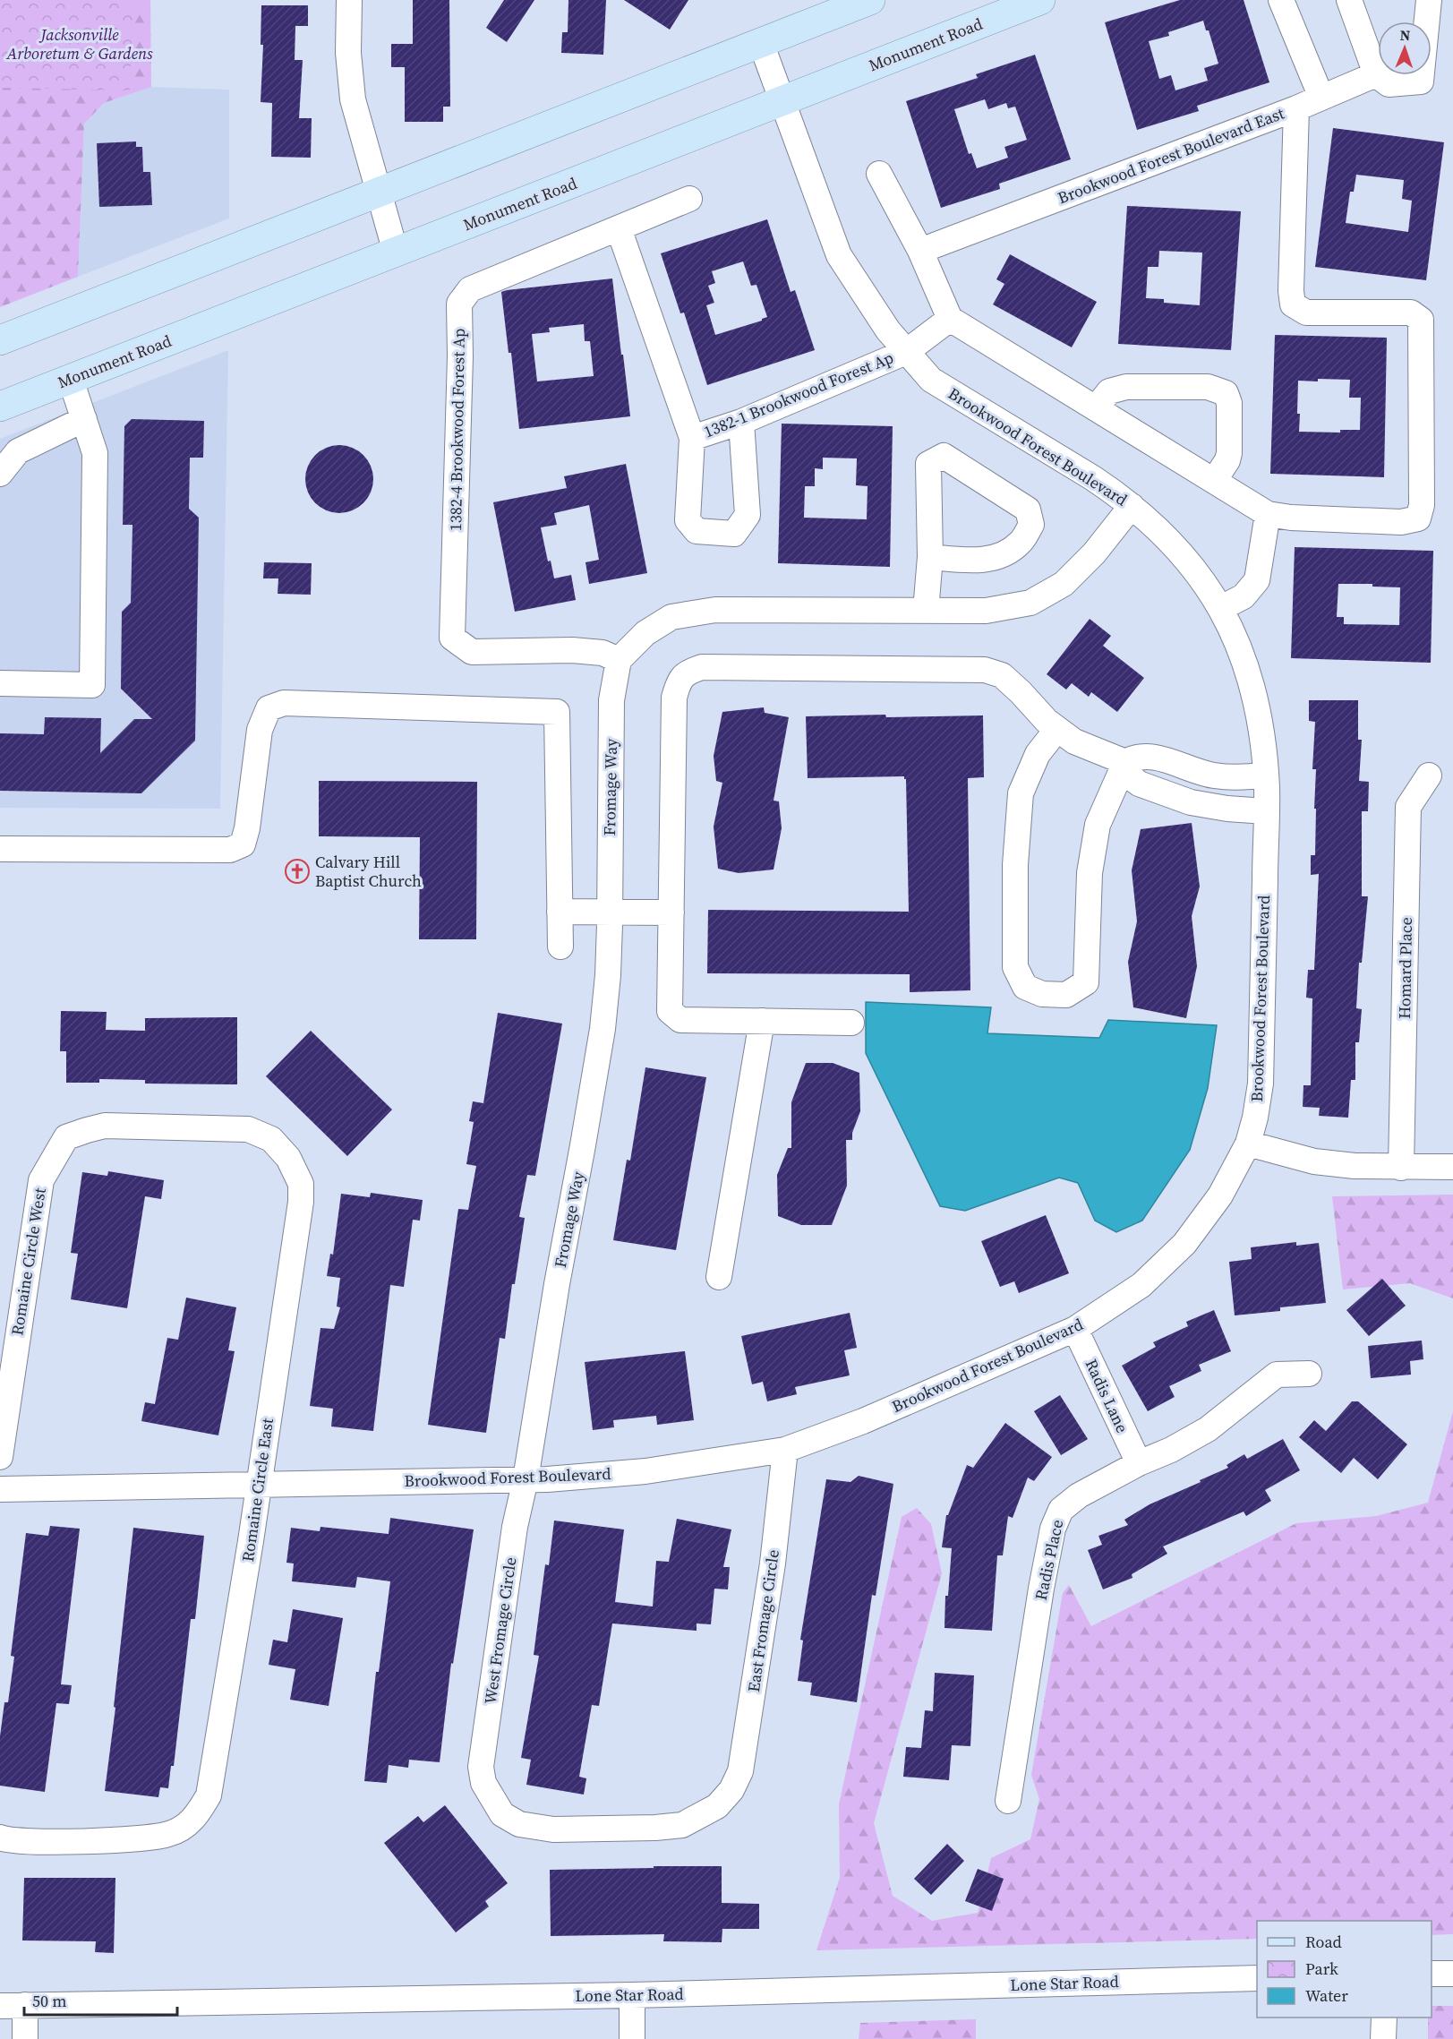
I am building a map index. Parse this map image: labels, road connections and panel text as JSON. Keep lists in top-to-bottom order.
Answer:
{
  "streets": {
    "main road": ["Monument Road"],
    "street": [
      "Brookwood Forest Boulevard East",
      "1382-1 Brookwood Forest Ap",
      "1382-4 Brookwood Forest Ap",
      "Brookwood Forest Boulevard",
      "Fromage Way",
      "Homard Place",
      "Romaine Circle West",
      "Radis Lane",
      "Romaine Circle East",
      "Radis Place",
      "East Fromage Circle",
      "West Fromage Circle",
      "Lone Star Road"
    ]
  },
  "crossings": [
    ["Monument Road", "Brookwood Forest Boulevard"],
    ["Brookwood Forest Boulevard East", "1382-1 Brookwood Forest Ap"],
    ["1382-1 Brookwood Forest Ap", "Brookwood Forest Boulevard"],
    ["1382-4 Brookwood Forest Ap", "Fromage Way"],
    ["Brookwood Forest Boulevard", "Fromage Way"],
    ["Brookwood Forest Boulevard", "Radis Lane"],
    ["Brookwood Forest Boulevard", "Romaine Circle East"],
    ["Brookwood Forest Boulevard", "East Fromage Circle"],
    ["Brookwood Forest Boulevard", "West Fromage Circle"],
    ["Fromage Way", "West Fromage Circle"],
    ["Romaine Circle West", "Romaine Circle East"],
    ["Radis Lane", "Radis Place"],
    ["East Fromage Circle", "West Fromage Circle"]
  ],
  "parks": ["Jacksonville Arboretum & Gardens"],
  "places": {
    "church": ["Calvary Hill Baptist Church"]
  },
  "legend": ["Road", "Park", "Water"],
  "scale_bar": "50 m",
  "north": "top"
}
